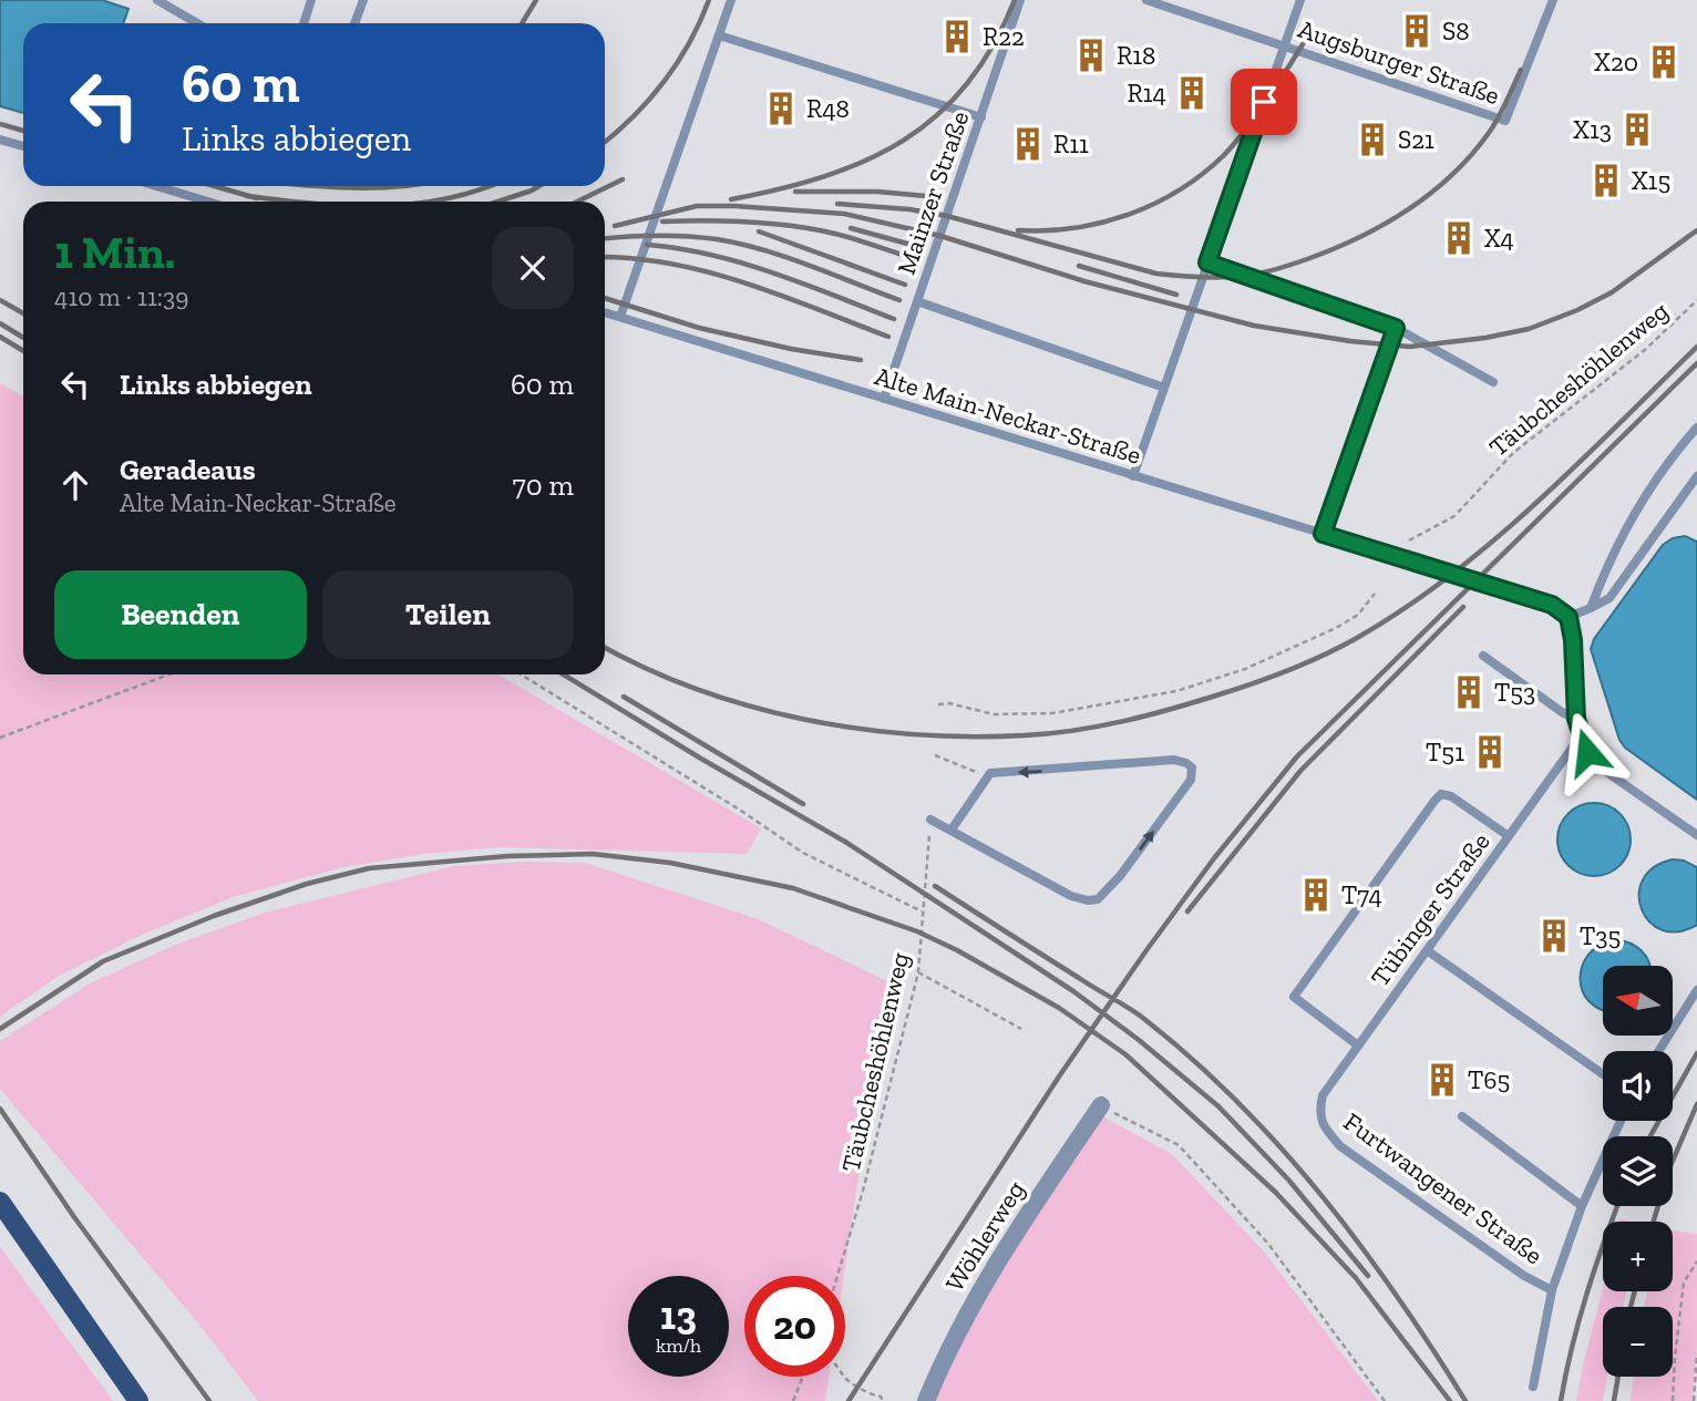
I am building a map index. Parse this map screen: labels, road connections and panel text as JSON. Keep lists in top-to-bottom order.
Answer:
{
  "streets": {
    "street": ["Wöhlerweg"],
    "lane": [
      "Augsburger Straße",
      "Mainzer Straße",
      "Alte Main-Neckar-Straße",
      "Tübinger Straße",
      "Furtwangener Straße"
    ],
    "path": ["Täubcheshöhlenweg"]
  },
  "crossings": [
    ["Mainzer Straße", "Alte Main-Neckar-Straße"],
    ["Tübinger Straße", "Furtwangener Straße"]
  ],
  "places": {
    "building": [
      "S8",
      "R22",
      "R18",
      "X20",
      "R14",
      "R48",
      "X13",
      "S21",
      "R11",
      "X15",
      "X4",
      "T53",
      "T51",
      "T74",
      "T35",
      "T65"
    ]
  },
  "north": "left",
  "page": {
    "turn": ["60 m", "Links abbiegen"],
    "heading": ["1 Min.", "410 m · 11:39"],
    "list": [
      {
        "name": "Links abbiegen",
        "value": "60 m"
      },
      {
        "name": "Geradeaus",
        "note": "Alte Main-Neckar-Straße",
        "value": "70 m"
      }
    ],
    "buttons": ["Beenden", "Teilen"],
    "map_buttons": ["+", "−"],
    "speed": "13 km/h",
    "limit": "20"
  }
}
